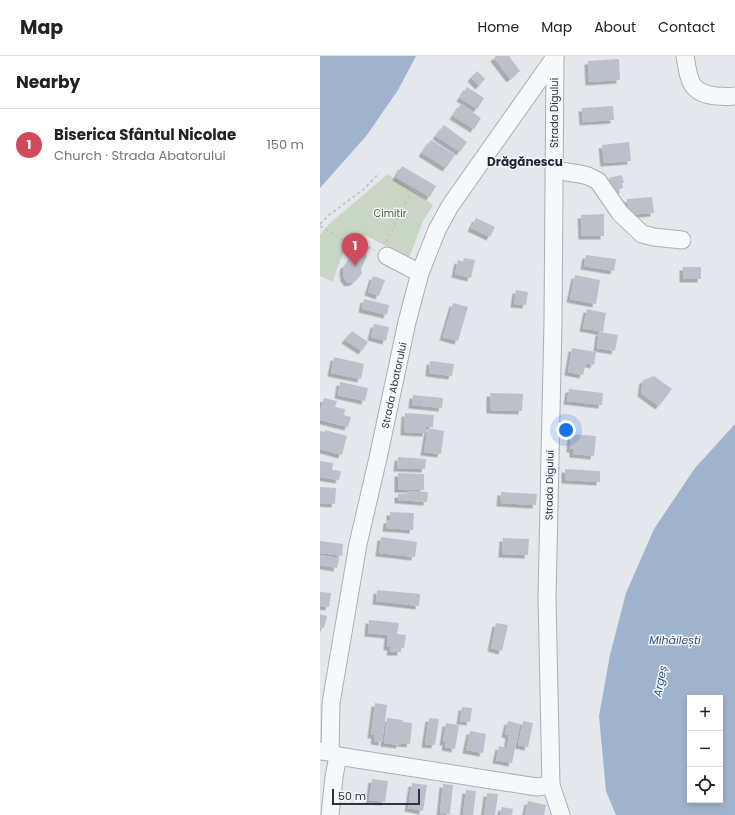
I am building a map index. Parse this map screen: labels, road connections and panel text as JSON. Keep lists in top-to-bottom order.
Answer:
{
  "streets": {
    "street": ["Strada Digului", "Strada Abatorului"]
  },
  "crossings": [
    ["Strada Digului", "Strada Abatorului"]
  ],
  "districts": ["Drăgănescu"],
  "water": ["Mihăilești", "Argeș"],
  "parks": ["Cimitir"],
  "scale_bar": "50 m",
  "page": {
    "header": "Map",
    "nav": [
      "Home",
      "Map",
      "About",
      "Contact"
    ],
    "heading": "Nearby",
    "list": [
      {
        "mark": "1",
        "name": "Biserica Sfântul Nicolae",
        "note": "Church · Strada Abatorului",
        "value": "150 m"
      }
    ],
    "pins": "1",
    "map_buttons": ["+", "−"],
    "scale": "50 m"
  }
}
